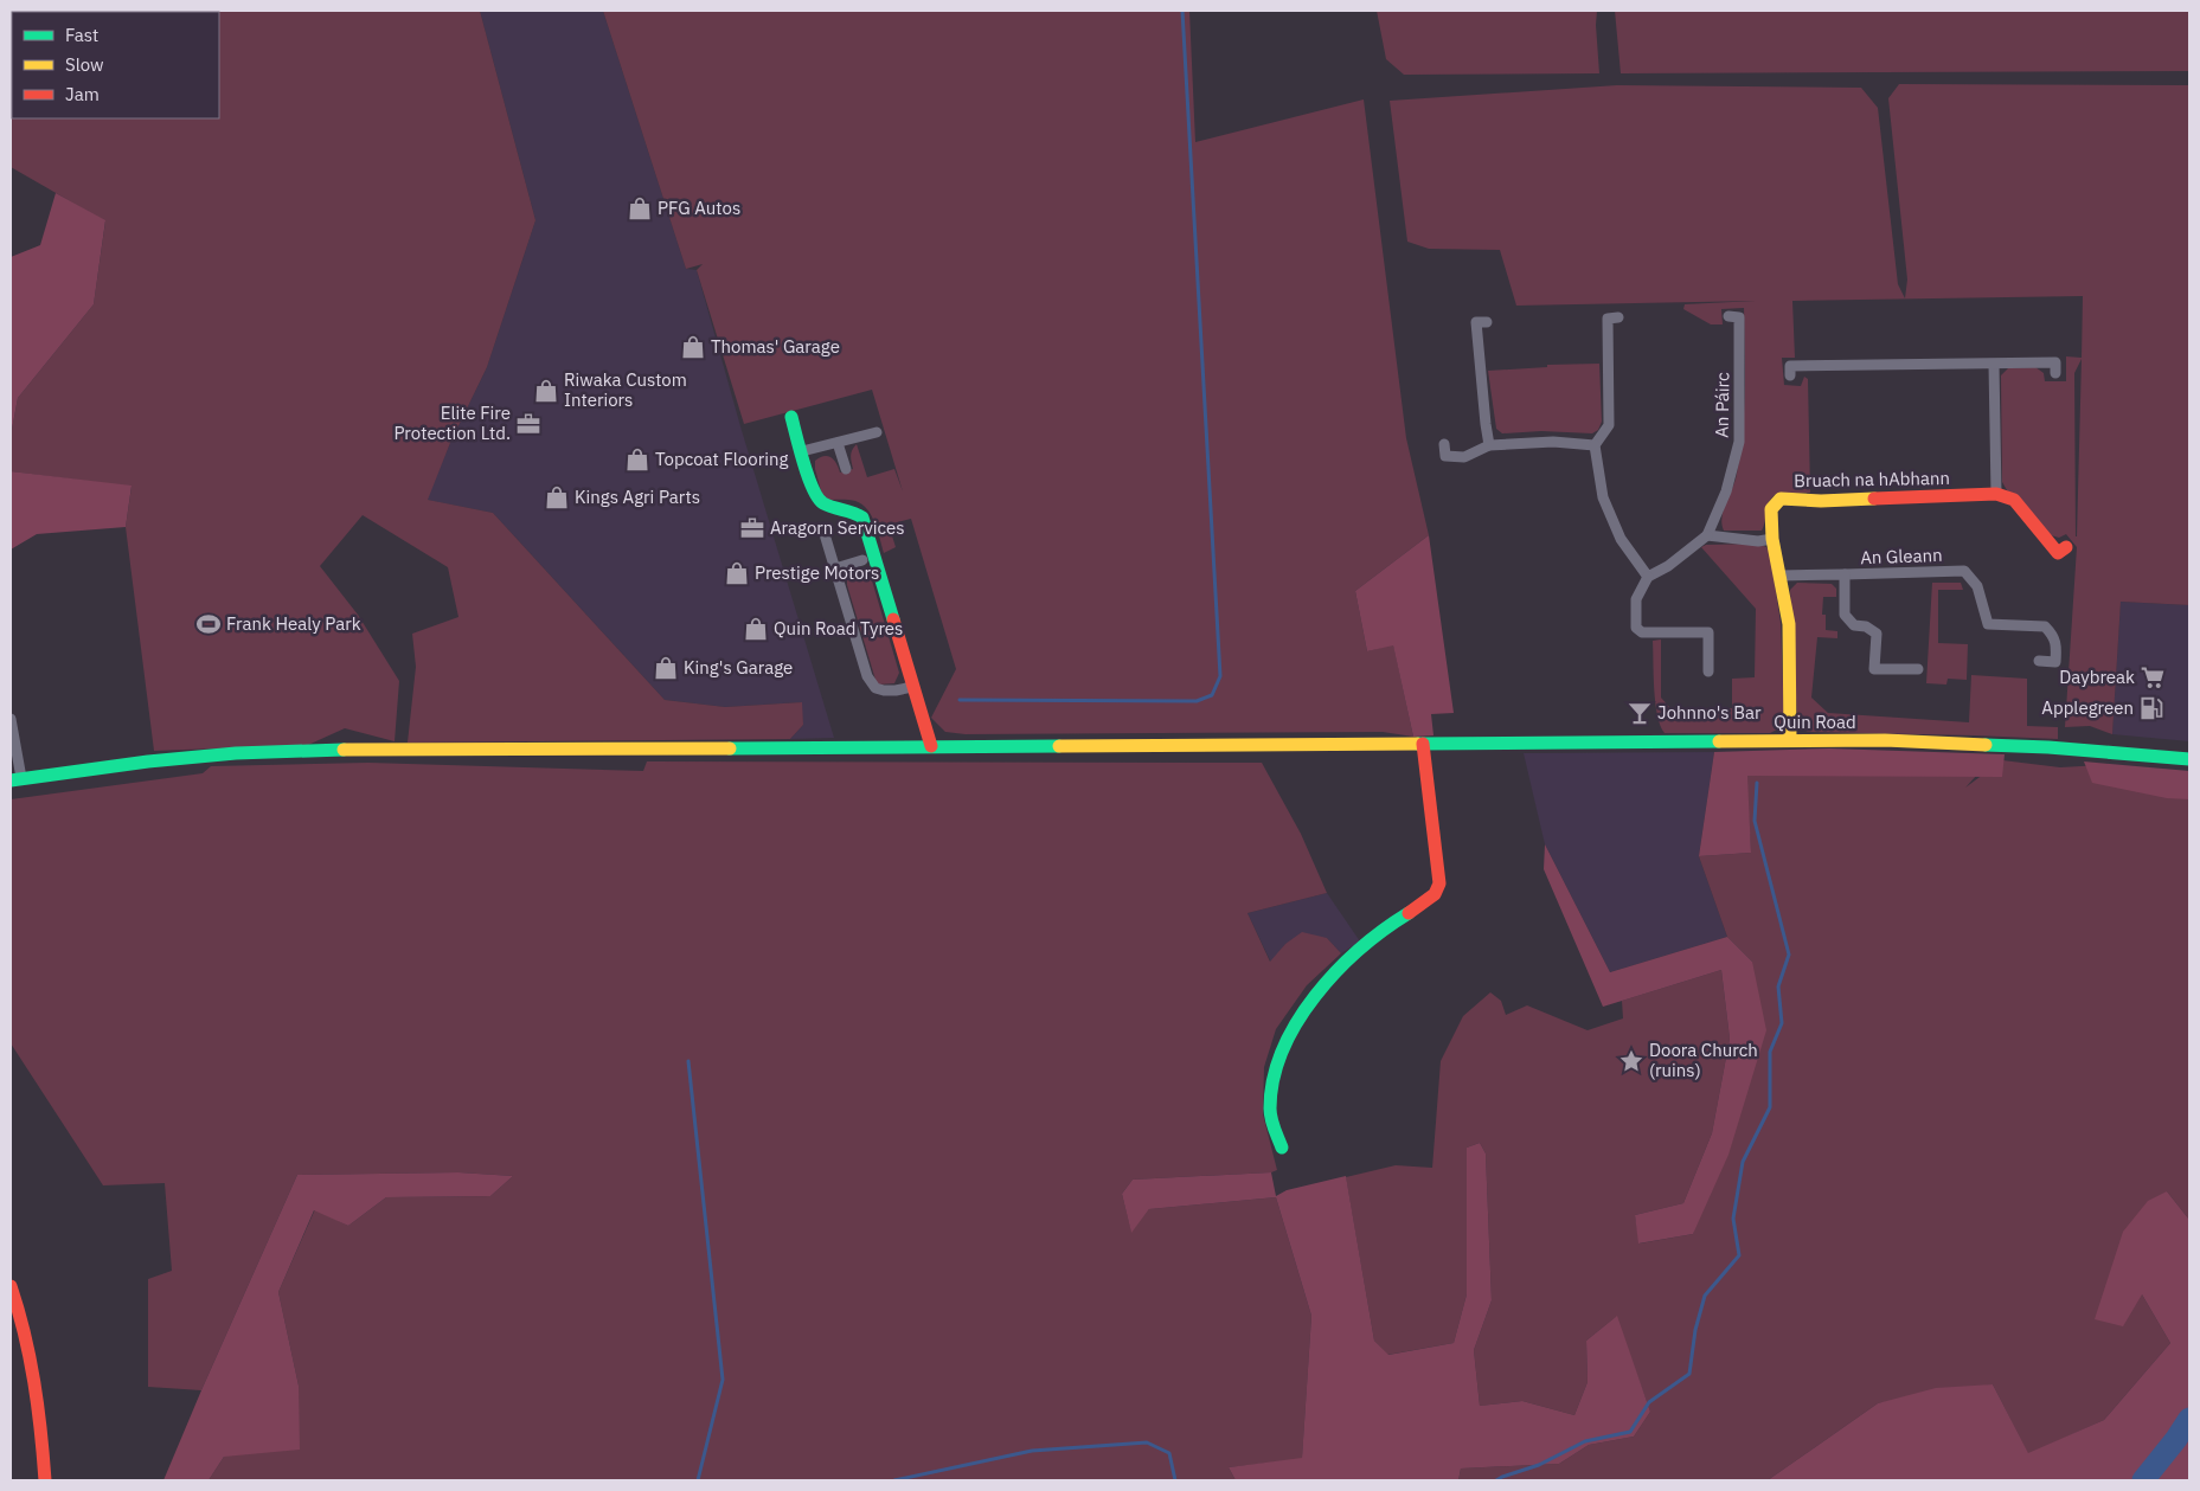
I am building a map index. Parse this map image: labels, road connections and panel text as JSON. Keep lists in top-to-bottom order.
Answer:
{
  "streets": {
    "main road": ["Bruach na hAbhann", "Quin Road"],
    "street": ["An Páirc", "An Gleann"]
  },
  "crossings": [
    ["Bruach na hAbhann", "An Gleann"],
    ["Bruach na hAbhann", "Quin Road"]
  ],
  "places": {
    "shop": [
      "PFG Autos",
      "Thomas' Garage",
      "Riwaka Custom Interiors",
      "Topcoat Flooring",
      "Kings Agri Parts",
      "Prestige Motors",
      "Quin Road Tyres",
      "King's Garage"
    ],
    "office": ["Elite Fire Protection Ltd.", "Aragorn Services"],
    "sports": ["Frank Healy Park"],
    "supermarket": ["Daybreak"],
    "fuel station": ["Applegreen"],
    "bar": ["Johnno's Bar"],
    "place": ["Doora Church (ruins)"]
  },
  "legend": ["Fast", "Slow", "Jam"]
}
